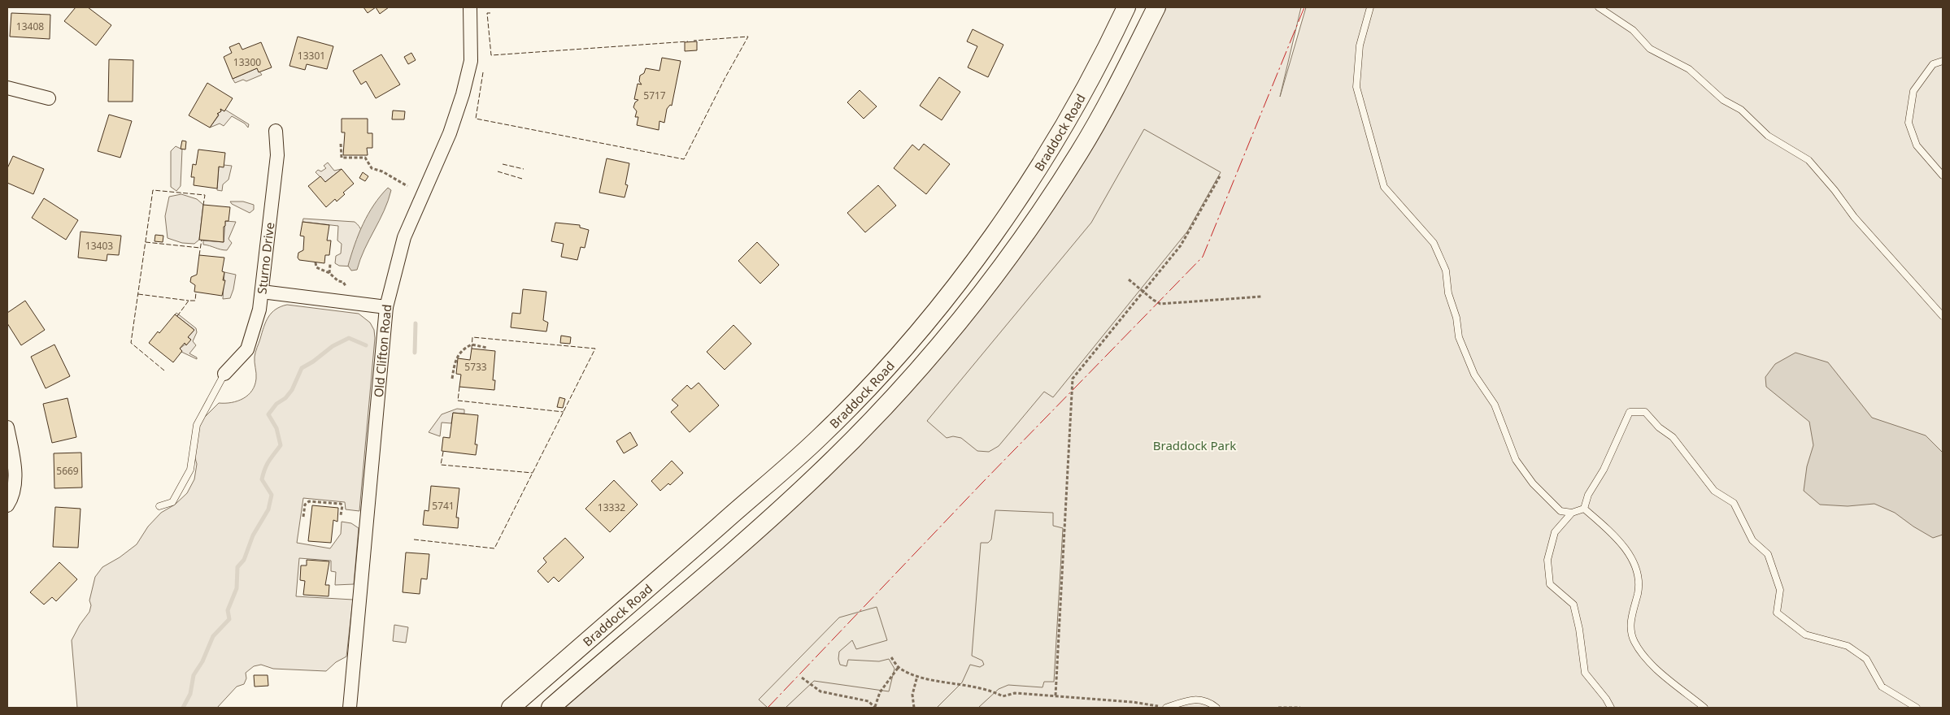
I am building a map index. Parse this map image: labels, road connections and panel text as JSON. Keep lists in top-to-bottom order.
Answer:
{
  "streets": {
    "main road": ["Braddock Road"],
    "street": ["Sturno Drive", "Old Clifton Road"]
  },
  "parks": ["Braddock Park"],
  "house_numbers": [
    "13408",
    "13301",
    "13300",
    "5717",
    "13403",
    "5733",
    "5669",
    "5741",
    "13332"
  ]
}
